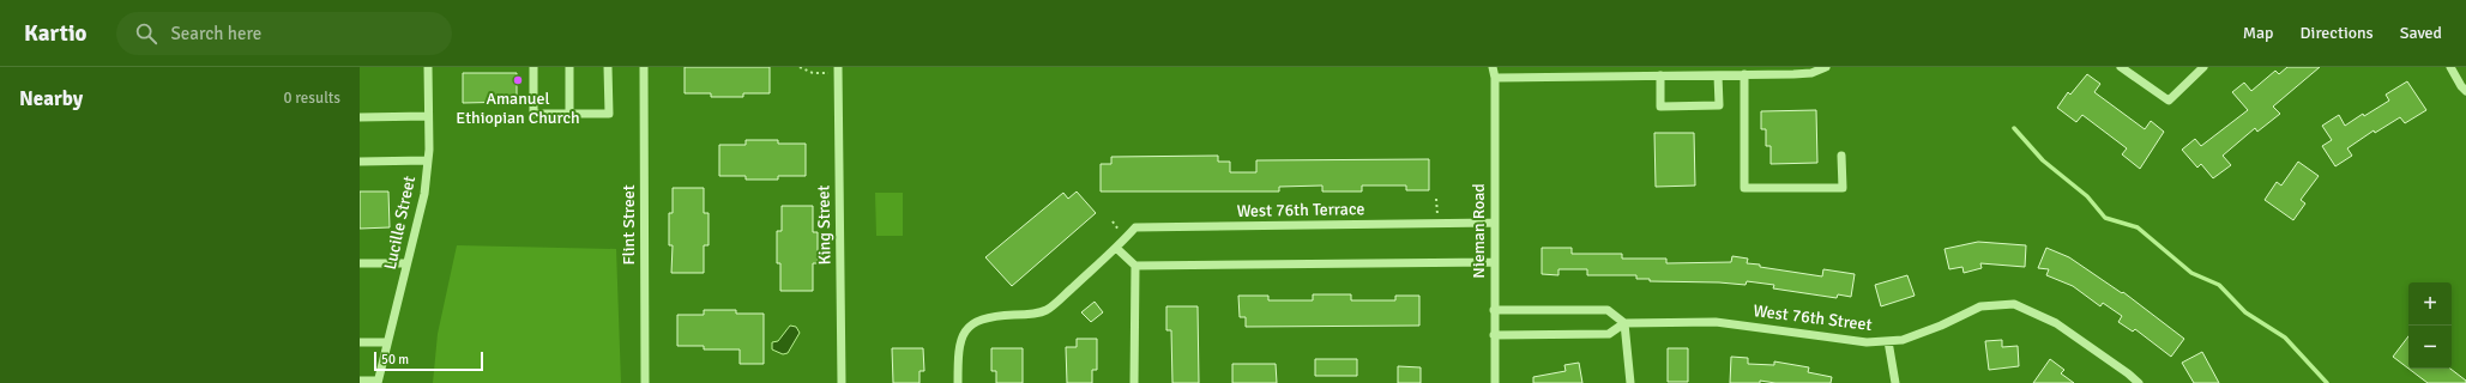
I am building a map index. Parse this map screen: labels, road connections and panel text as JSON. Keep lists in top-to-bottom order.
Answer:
{
  "streets": {
    "street": [
      "West 76th Terrace",
      "Lucille Street",
      "Flint Street",
      "King Street",
      "Nieman Road",
      "West 76th Street"
    ]
  },
  "crossings": [
    ["West 76th Terrace", "Nieman Road"],
    ["Nieman Road", "West 76th Street"]
  ],
  "places": ["Amanuel Ethiopian Church"],
  "scale_bar": "50 m",
  "page": {
    "header": "Kartio",
    "search": "Search here",
    "nav": ["Map", "Directions", "Saved"],
    "heading": ["Nearby", "0 results"],
    "map_buttons": ["+", "−"],
    "scale": "50 m"
  }
}
